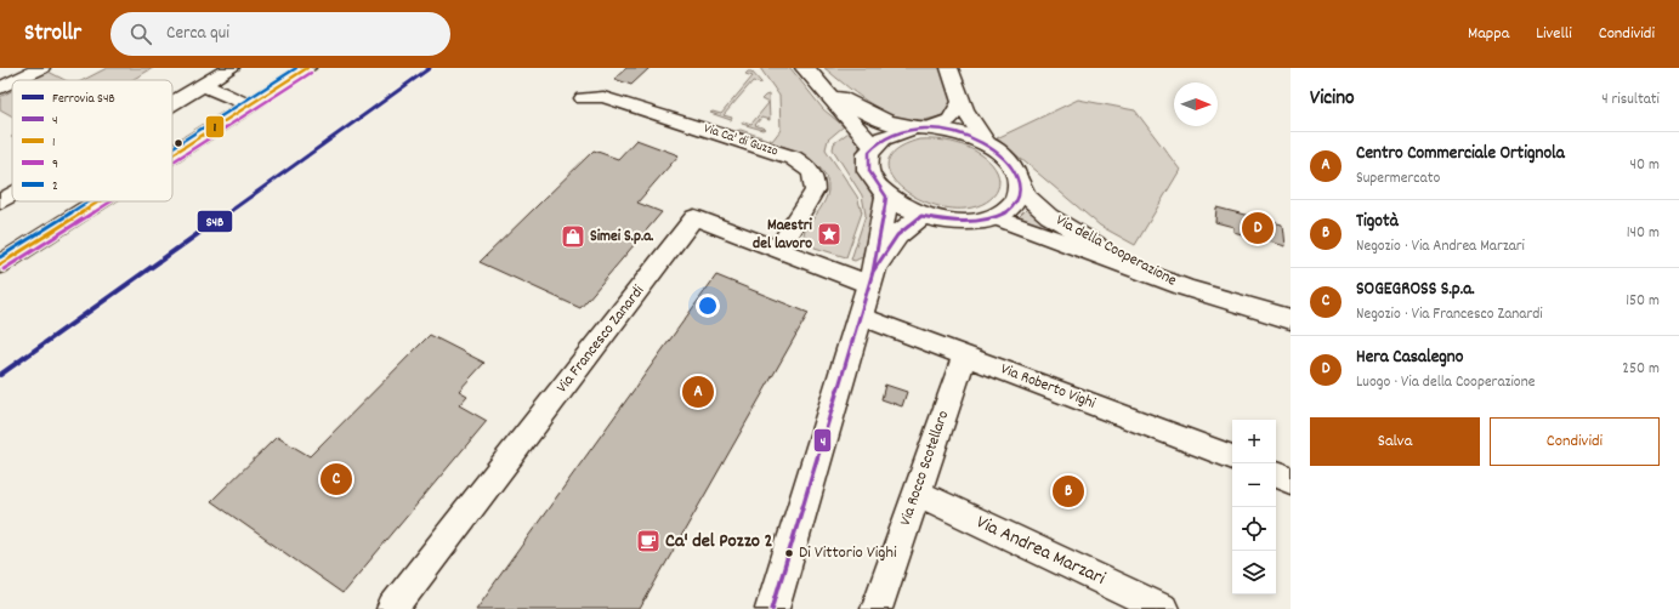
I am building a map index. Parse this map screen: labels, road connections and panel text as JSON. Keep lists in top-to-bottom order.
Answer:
{
  "streets": {
    "street": [
      "Via Ca' di Guzzo",
      "Via della Cooperazione",
      "Via Francesco Zanardi",
      "Via Roberto Vighi",
      "Via Rocco Scotellaro",
      "Via Andrea Marzari"
    ]
  },
  "crossings": [
    ["Via Ca' di Guzzo", "Via Francesco Zanardi"],
    ["Via Roberto Vighi", "Via Rocco Scotellaro"],
    ["Via Rocco Scotellaro", "Via Andrea Marzari"]
  ],
  "places": {
    "place": ["Maestri del lavoro"],
    "shop": ["Simei S.p.a."],
    "cafe": ["Ca' del Pozzo 2"],
    "other": ["Di Vittorio Vighi"]
  },
  "lines": [
    "rail line S4B",
    "transit line 1",
    "transit line 2",
    "transit line 9",
    "transit line 4"
  ],
  "legend": [
    "Ferrovia S4B",
    "4",
    "1",
    "9",
    "2"
  ],
  "north": "right",
  "page": {
    "header": "Strollr",
    "search": "Cerca qui",
    "nav": ["Mappa", "Livelli", "Condividi"],
    "heading": ["Vicino", "4 risultati"],
    "list": [
      {
        "mark": "A",
        "name": "Centro Commerciale Ortignola",
        "note": "Supermercato",
        "value": "40 m"
      },
      {
        "mark": "B",
        "name": "Tigotà",
        "note": "Negozio · Via Andrea Marzari",
        "value": "140 m"
      },
      {
        "mark": "C",
        "name": "SOGEGROSS S.p.a.",
        "note": "Negozio · Via Francesco Zanardi",
        "value": "150 m"
      },
      {
        "mark": "D",
        "name": "Hera Casalegno",
        "note": "Luogo · Via della Cooperazione",
        "value": "250 m"
      }
    ],
    "pins": [
      "D",
      "A",
      "C",
      "B"
    ],
    "buttons": ["Salva", "Condividi"],
    "map_buttons": ["+", "−"]
  }
}
